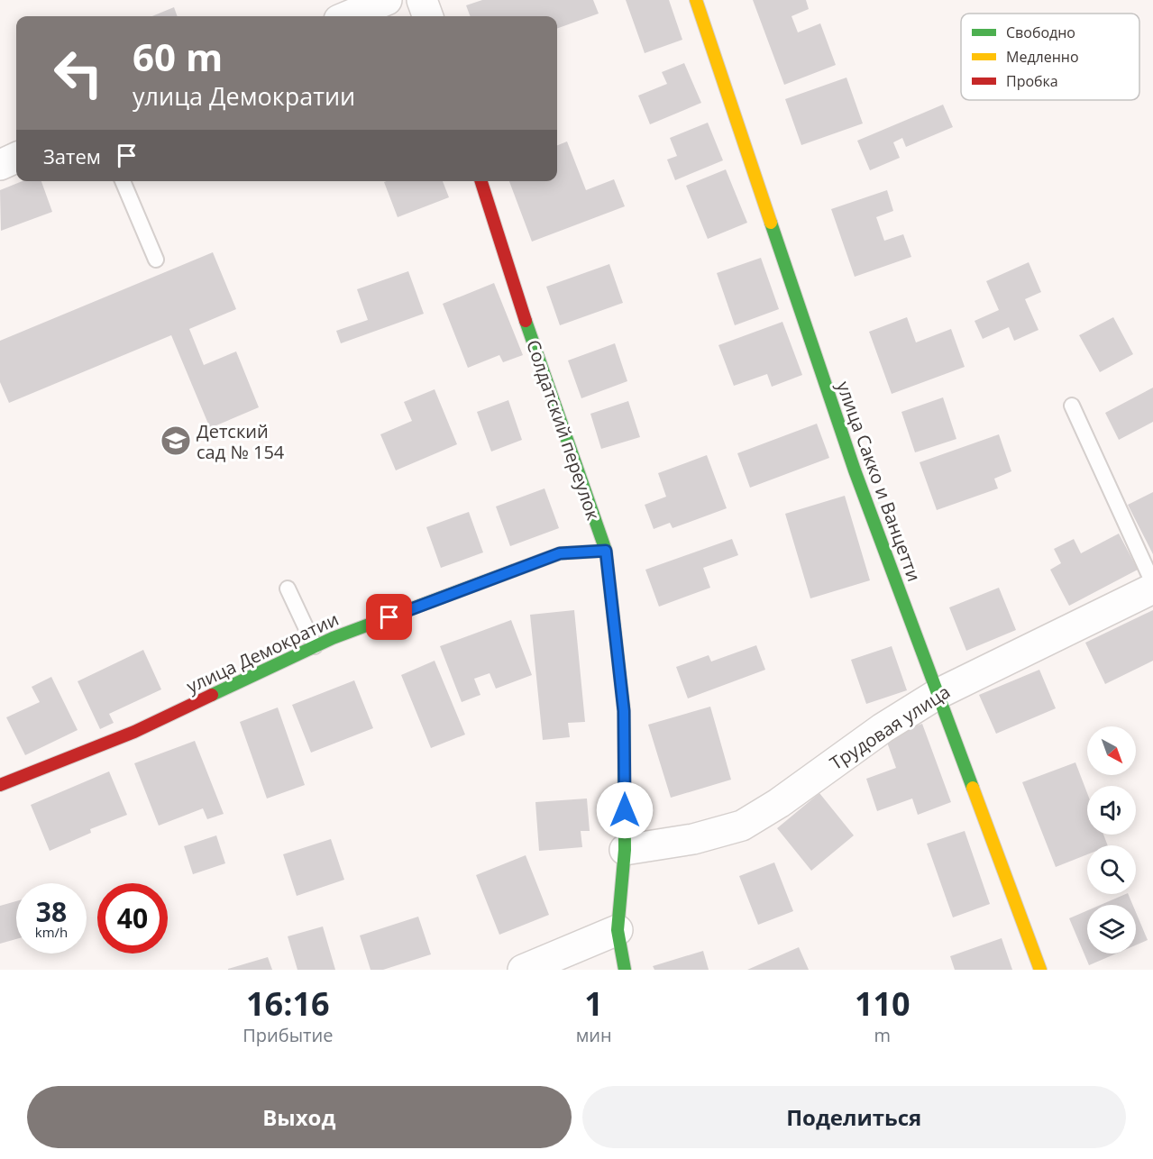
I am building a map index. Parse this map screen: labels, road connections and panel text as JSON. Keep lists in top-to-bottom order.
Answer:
{
  "streets": {
    "street": [
      "Солдатский переулок",
      "улица Сакко и Ванцетти",
      "улица Демократии",
      "Трудовая улица"
    ]
  },
  "crossings": [
    ["Солдатский переулок", "улица Демократии"],
    ["Солдатский переулок", "Трудовая улица"],
    ["улица Сакко и Ванцетти", "Трудовая улица"]
  ],
  "places": {
    "school or university": ["Детский сад № 154"]
  },
  "legend": ["Свободно", "Медленно", "Пробка"],
  "north": "bottom right",
  "page": {
    "turn": ["60 m", "улица Демократии"],
    "then": "Затем",
    "speed": "38 km/h",
    "limit": "40",
    "eta": [
      "16:16",
      "Прибытие",
      "1",
      "мин",
      "110",
      "m"
    ],
    "buttons": ["Выход", "Поделиться"]
  }
}
